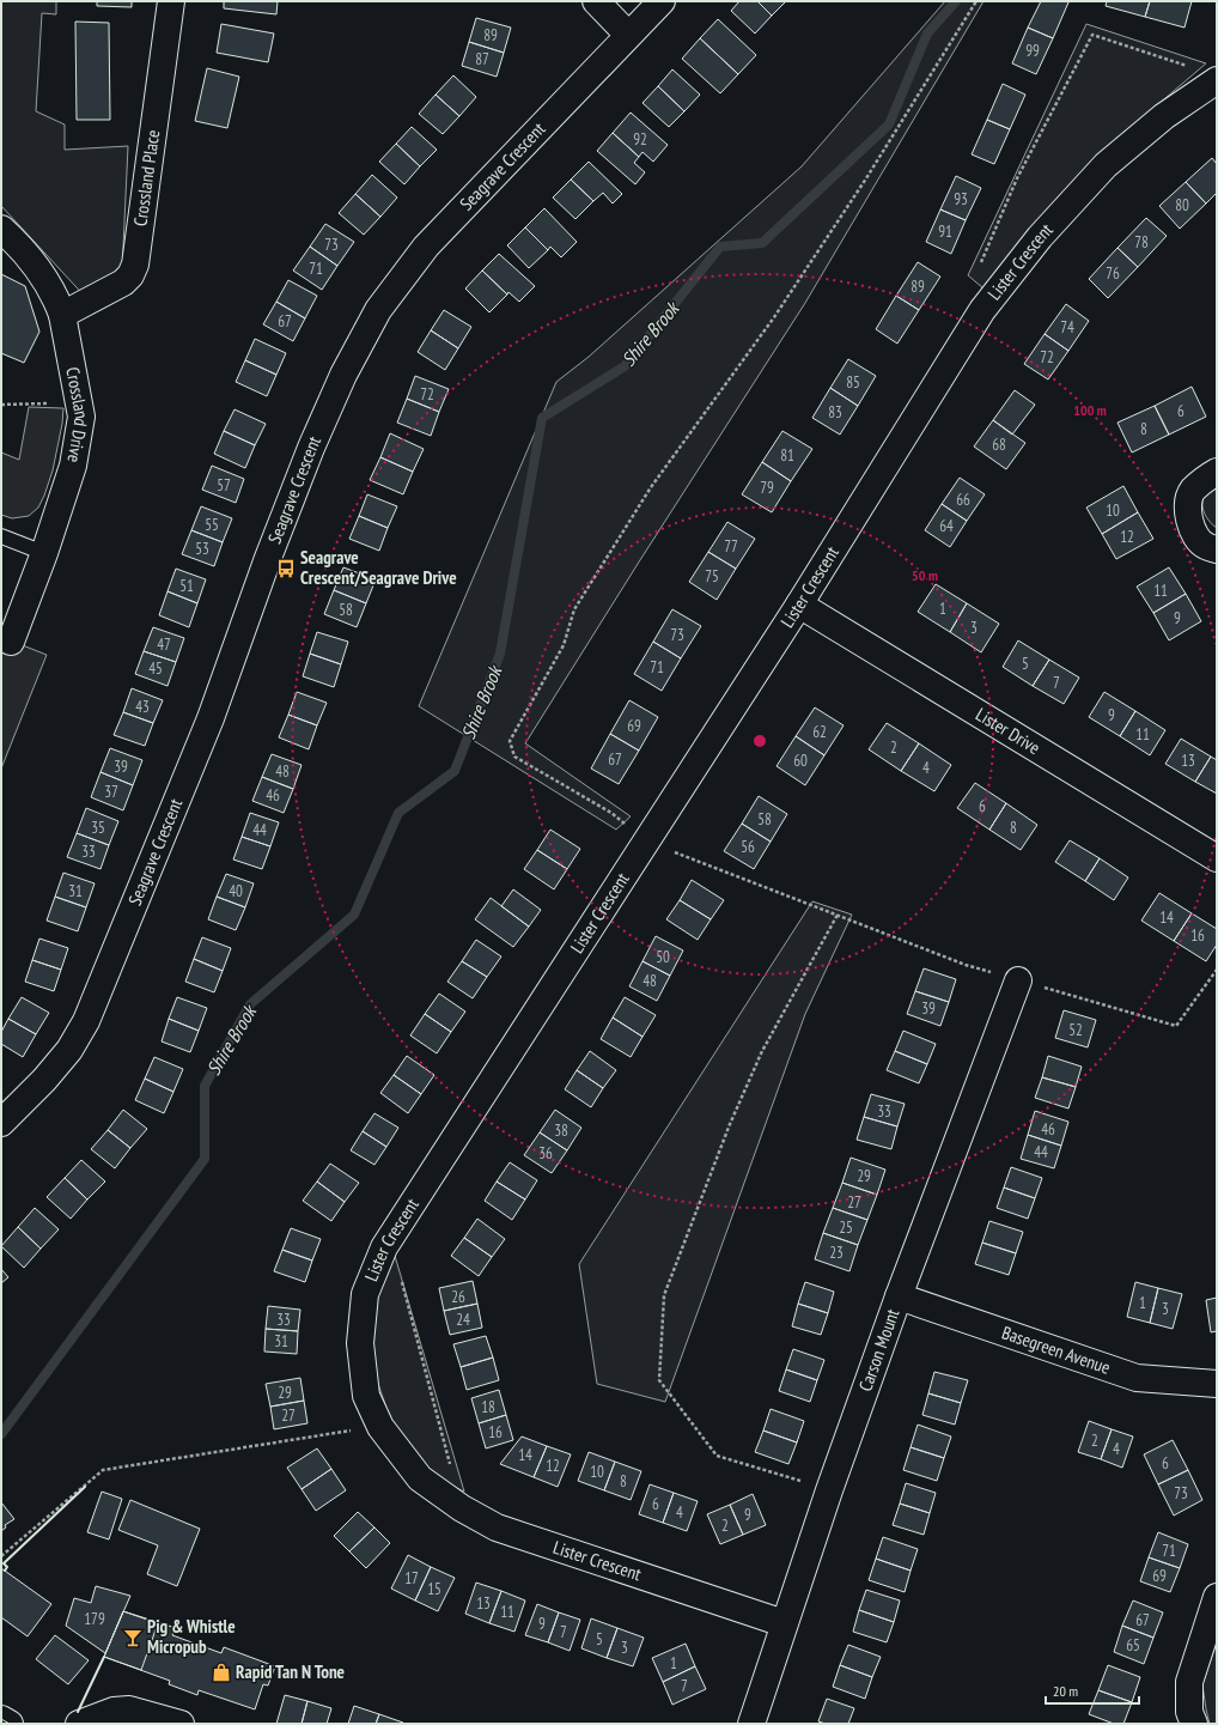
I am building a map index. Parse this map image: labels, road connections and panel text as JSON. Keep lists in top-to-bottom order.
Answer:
{
  "streets": {
    "street": [
      "Seagrave Crescent",
      "Crossland Place",
      "Lister Crescent",
      "Crossland Drive",
      "Lister Drive",
      "Carson Mount",
      "Basegreen Avenue"
    ]
  },
  "crossings": [
    ["Crossland Place", "Crossland Drive"],
    ["Lister Crescent", "Lister Drive"],
    ["Lister Crescent", "Carson Mount"],
    ["Carson Mount", "Basegreen Avenue"]
  ],
  "water": ["Shire Brook"],
  "places": {
    "bus stop": ["Seagrave Crescent/Seagrave Drive"],
    "bar": ["Pig & Whistle Micropub"],
    "shop": ["Rapid Tan N Tone"]
  },
  "house_numbers": [
    "89",
    "99",
    "87",
    "92",
    "93",
    "80",
    "91",
    "78",
    "73",
    "71",
    "76",
    "89",
    "67",
    "74",
    "72",
    "85",
    "72",
    "6",
    "83",
    "8",
    "68",
    "81",
    "57",
    "79",
    "66",
    "10",
    "55",
    "64",
    "12",
    "77",
    "53",
    "75",
    "51",
    "11",
    "1",
    "58",
    "9",
    "3",
    "73",
    "47",
    "5",
    "71",
    "45",
    "7",
    "43",
    "9",
    "69",
    "62",
    "11",
    "2",
    "67",
    "60",
    "13",
    "39",
    "4",
    "48",
    "37",
    "46",
    "6",
    "58",
    "35",
    "8",
    "44",
    "56",
    "33",
    "31",
    "40",
    "14",
    "16",
    "50",
    "48",
    "39",
    "52",
    "33",
    "46",
    "38",
    "44",
    "36",
    "29",
    "27",
    "25",
    "23",
    "26",
    "1",
    "3",
    "33",
    "24",
    "31",
    "29",
    "18",
    "27",
    "16",
    "2",
    "4",
    "14",
    "6",
    "12",
    "10",
    "8",
    "73",
    "6",
    "4",
    "9",
    "2",
    "71",
    "69",
    "17",
    "15",
    "13",
    "11",
    "179",
    "67",
    "9",
    "7",
    "5",
    "65",
    "3",
    "1",
    "7"
  ],
  "scale_bar": "20 m",
  "rings": ["100 m", "50 m"]
}
